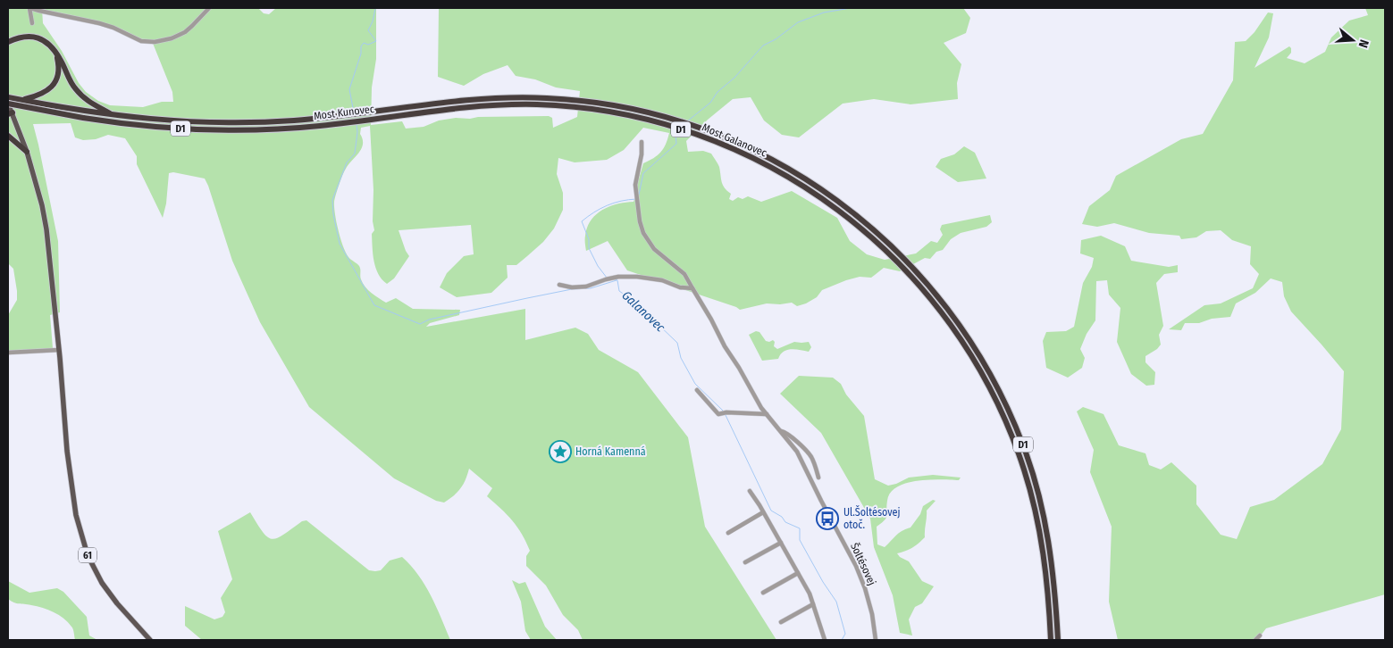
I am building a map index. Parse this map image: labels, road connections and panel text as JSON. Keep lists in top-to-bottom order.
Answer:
{
  "streets": {
    "highway": ["Most Kunovec", "D1", "Most Galanovec"],
    "main road": ["61"],
    "street": ["Šoltésovej"]
  },
  "crossings": [
    ["Most Kunovec", "D1"],
    ["Most Kunovec", "Most Galanovec"],
    ["Most Kunovec", "61"]
  ],
  "water": ["Galanovec"],
  "places": {
    "place": ["Horná Kamenná"],
    "bus stop": ["Ul.Šoltésovej otoč."]
  },
  "north": "right"
}
